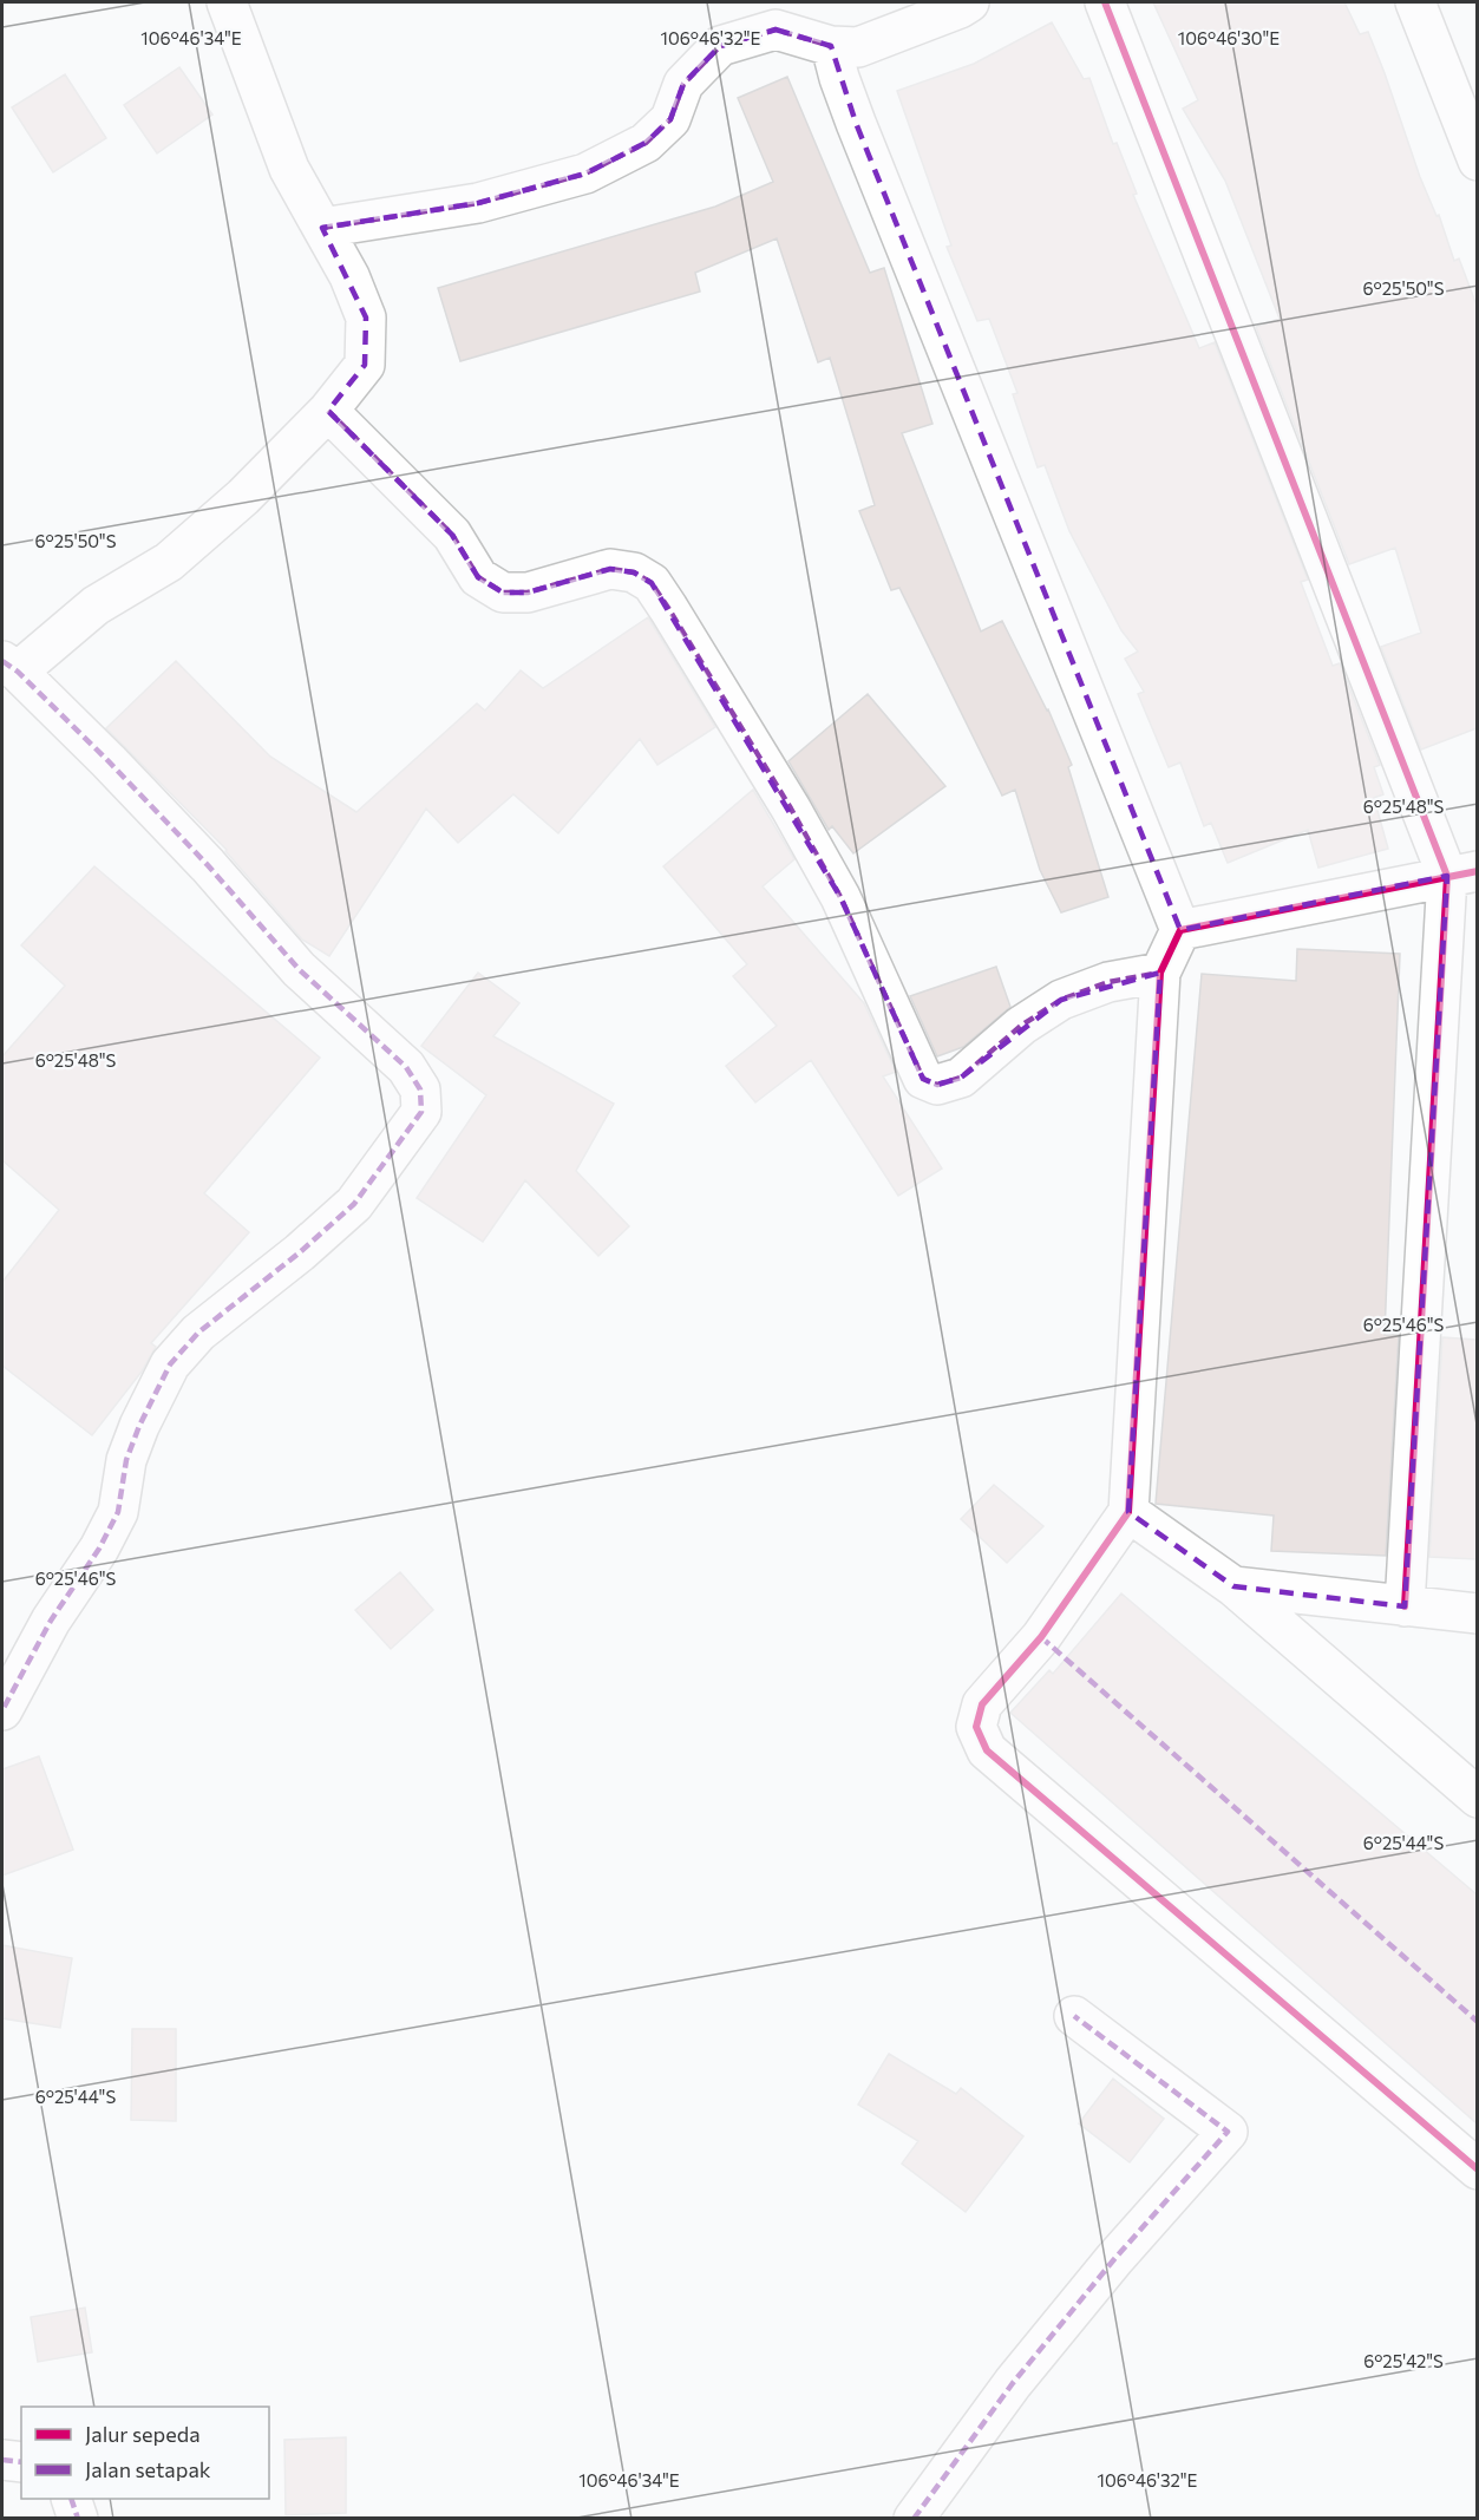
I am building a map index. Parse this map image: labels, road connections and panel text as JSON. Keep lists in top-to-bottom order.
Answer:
{
  "legend": ["Jalur sepeda", "Jalan setapak"],
  "coordinates": [
    "106°46'34\"E",
    "106°46'32\"E",
    "106°46'30\"E",
    "6°25'50\"S",
    "6°25'48\"S",
    "6°25'46\"S",
    "6°25'44\"S",
    "6°25'42\"S"
  ]
}
